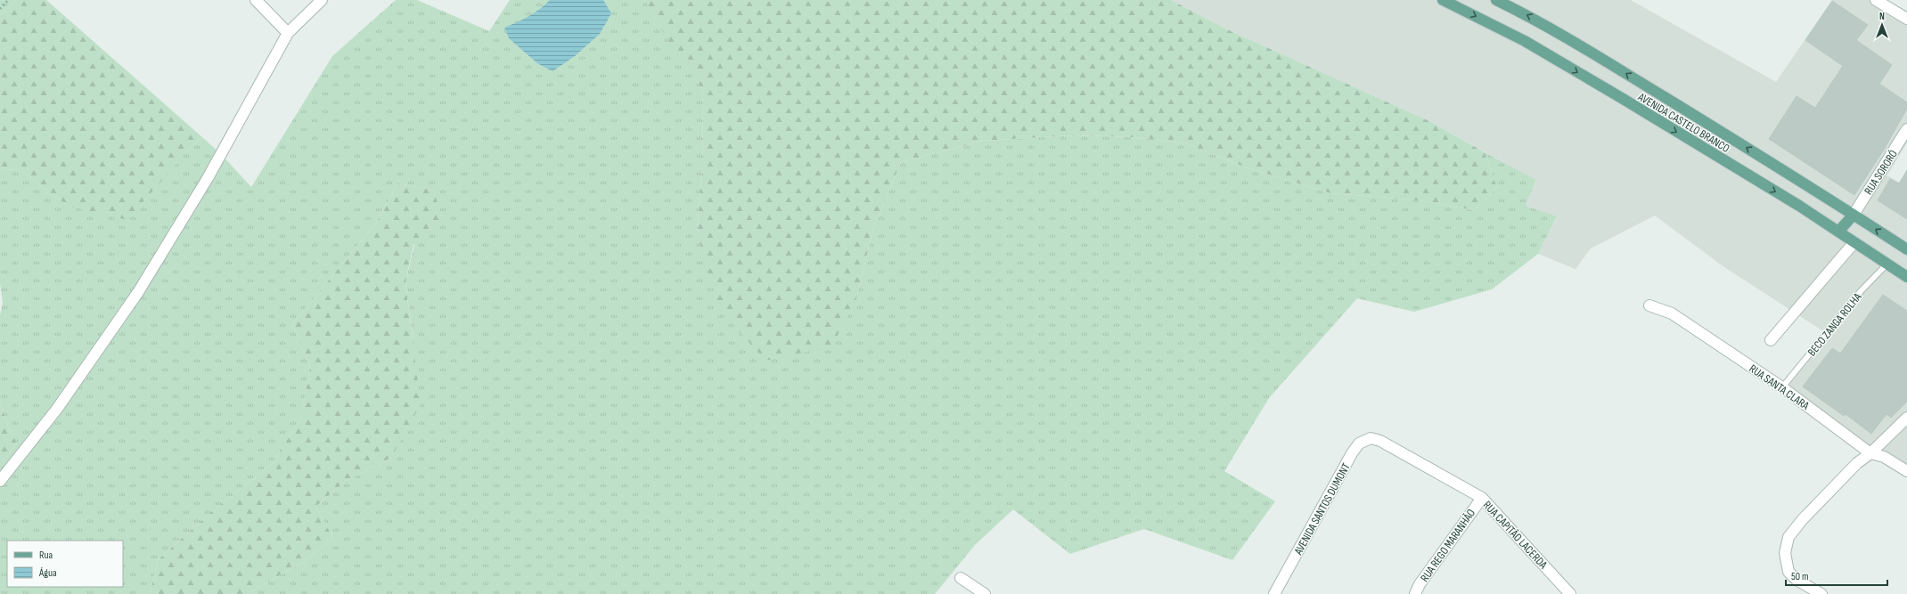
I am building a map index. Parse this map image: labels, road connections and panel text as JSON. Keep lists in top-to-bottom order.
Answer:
{
  "streets": {
    "main road": ["AVENIDA CASTELO BRANCO"],
    "street": [
      "RUA SORORÓ",
      "RUA SANTA CLARA",
      "AVENIDA SANTOS DUMONT",
      "RUA CAPITÃO LACERDA",
      "RUA REGO MARANHÃO"
    ],
    "lane": ["BECO ZANGA ROLHA"]
  },
  "crossings": [
    ["AVENIDA CASTELO BRANCO", "RUA SORORÓ"],
    ["AVENIDA CASTELO BRANCO", "BECO ZANGA ROLHA"],
    ["BECO ZANGA ROLHA", "RUA SANTA CLARA"],
    ["AVENIDA SANTOS DUMONT", "RUA CAPITÃO LACERDA"],
    ["RUA CAPITÃO LACERDA", "RUA REGO MARANHÃO"]
  ],
  "legend": ["Rua", "Água"],
  "scale_bar": "50 m",
  "north": "top"
}
